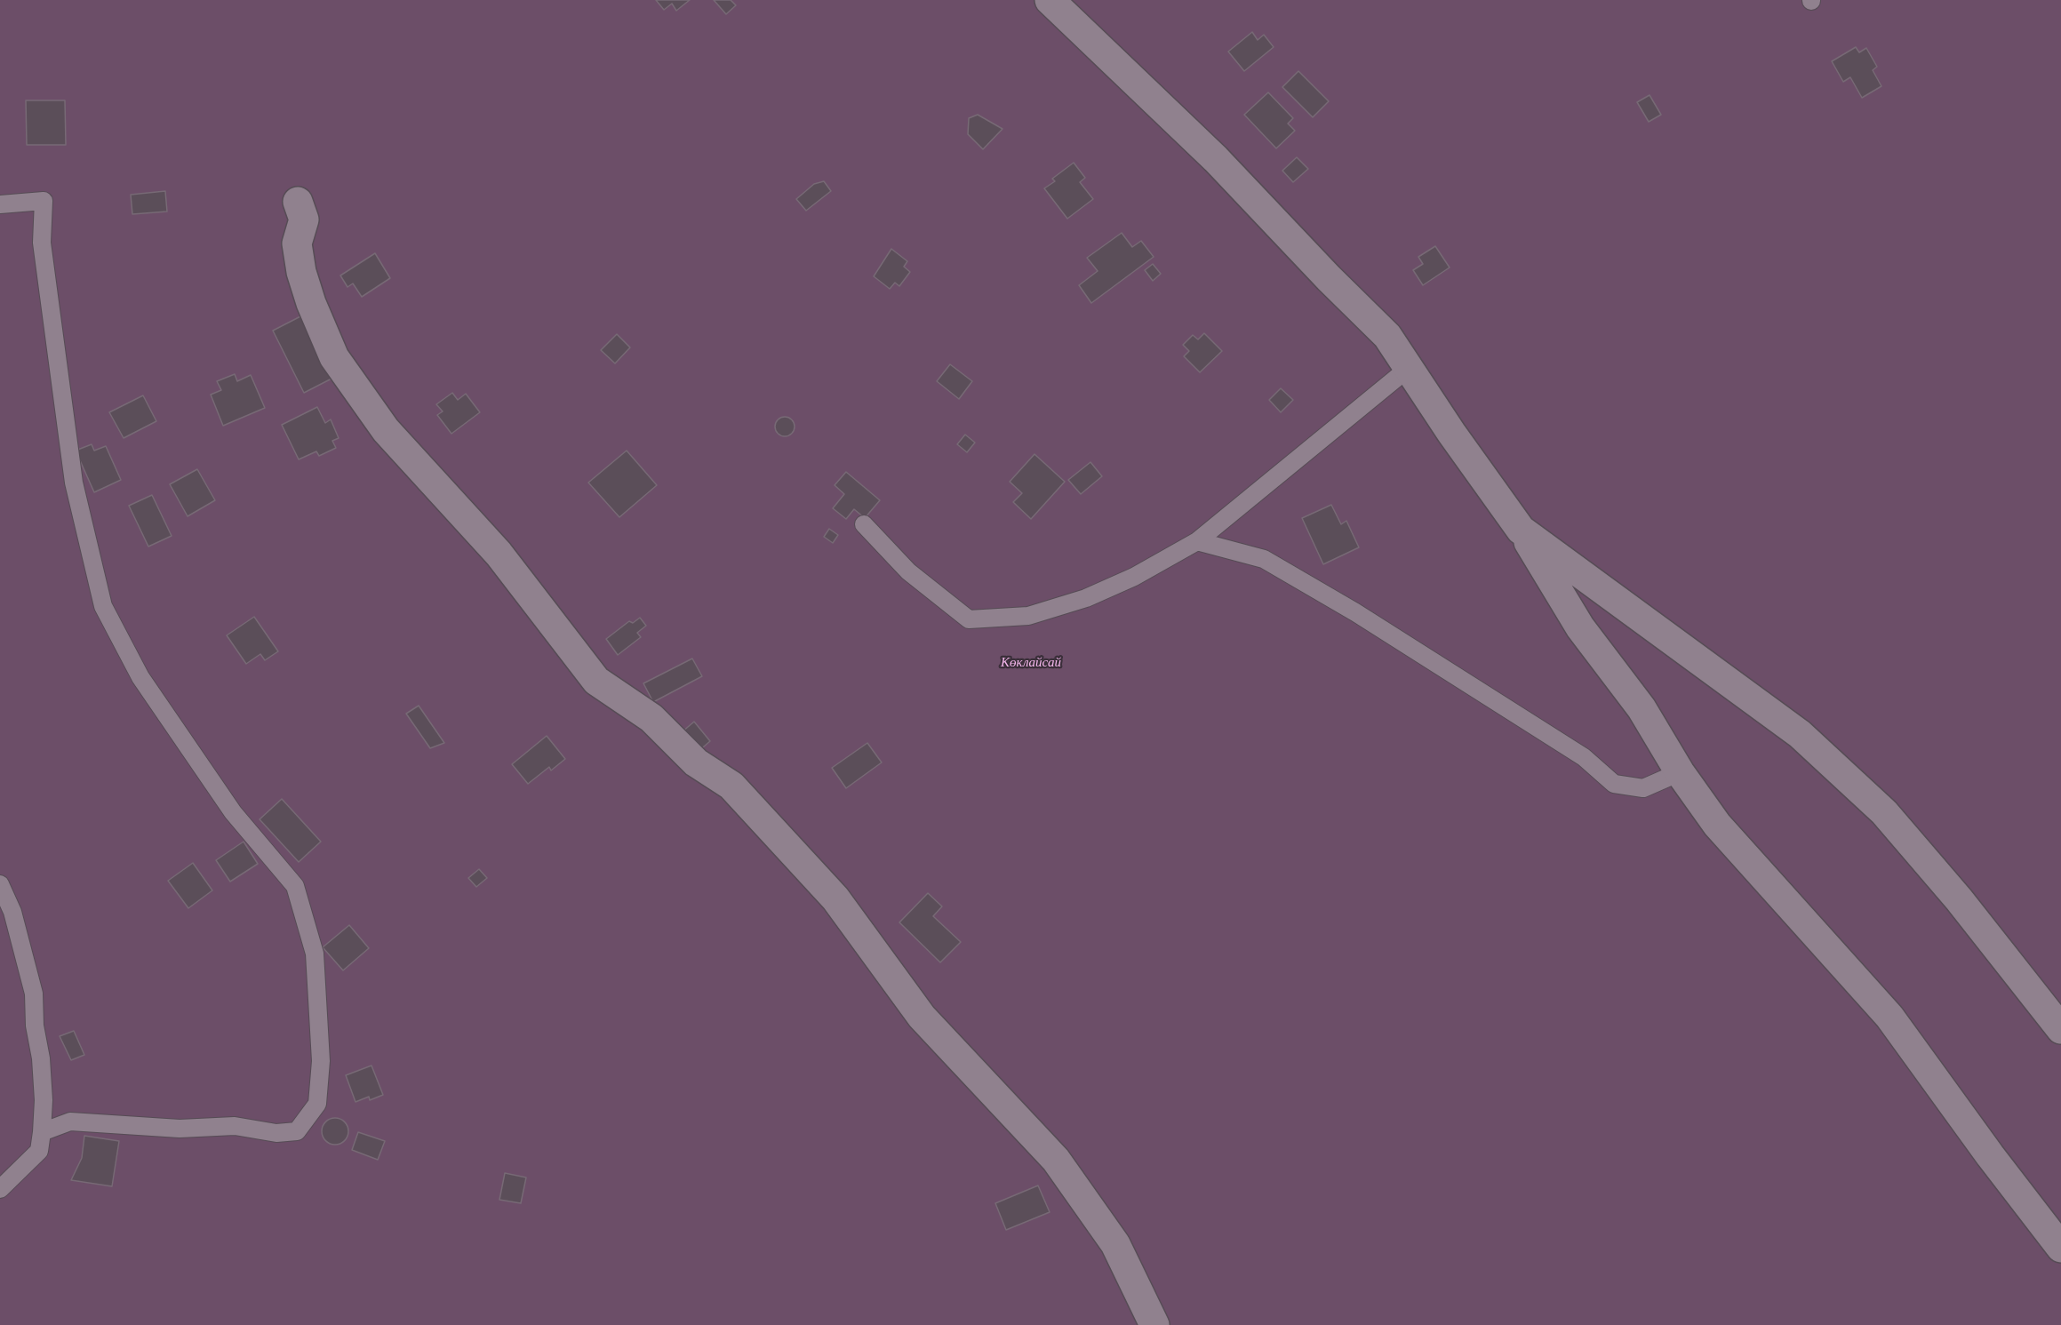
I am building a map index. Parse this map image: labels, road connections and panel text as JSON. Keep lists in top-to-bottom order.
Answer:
{
  "parks": ["Көклайсай"]
}
